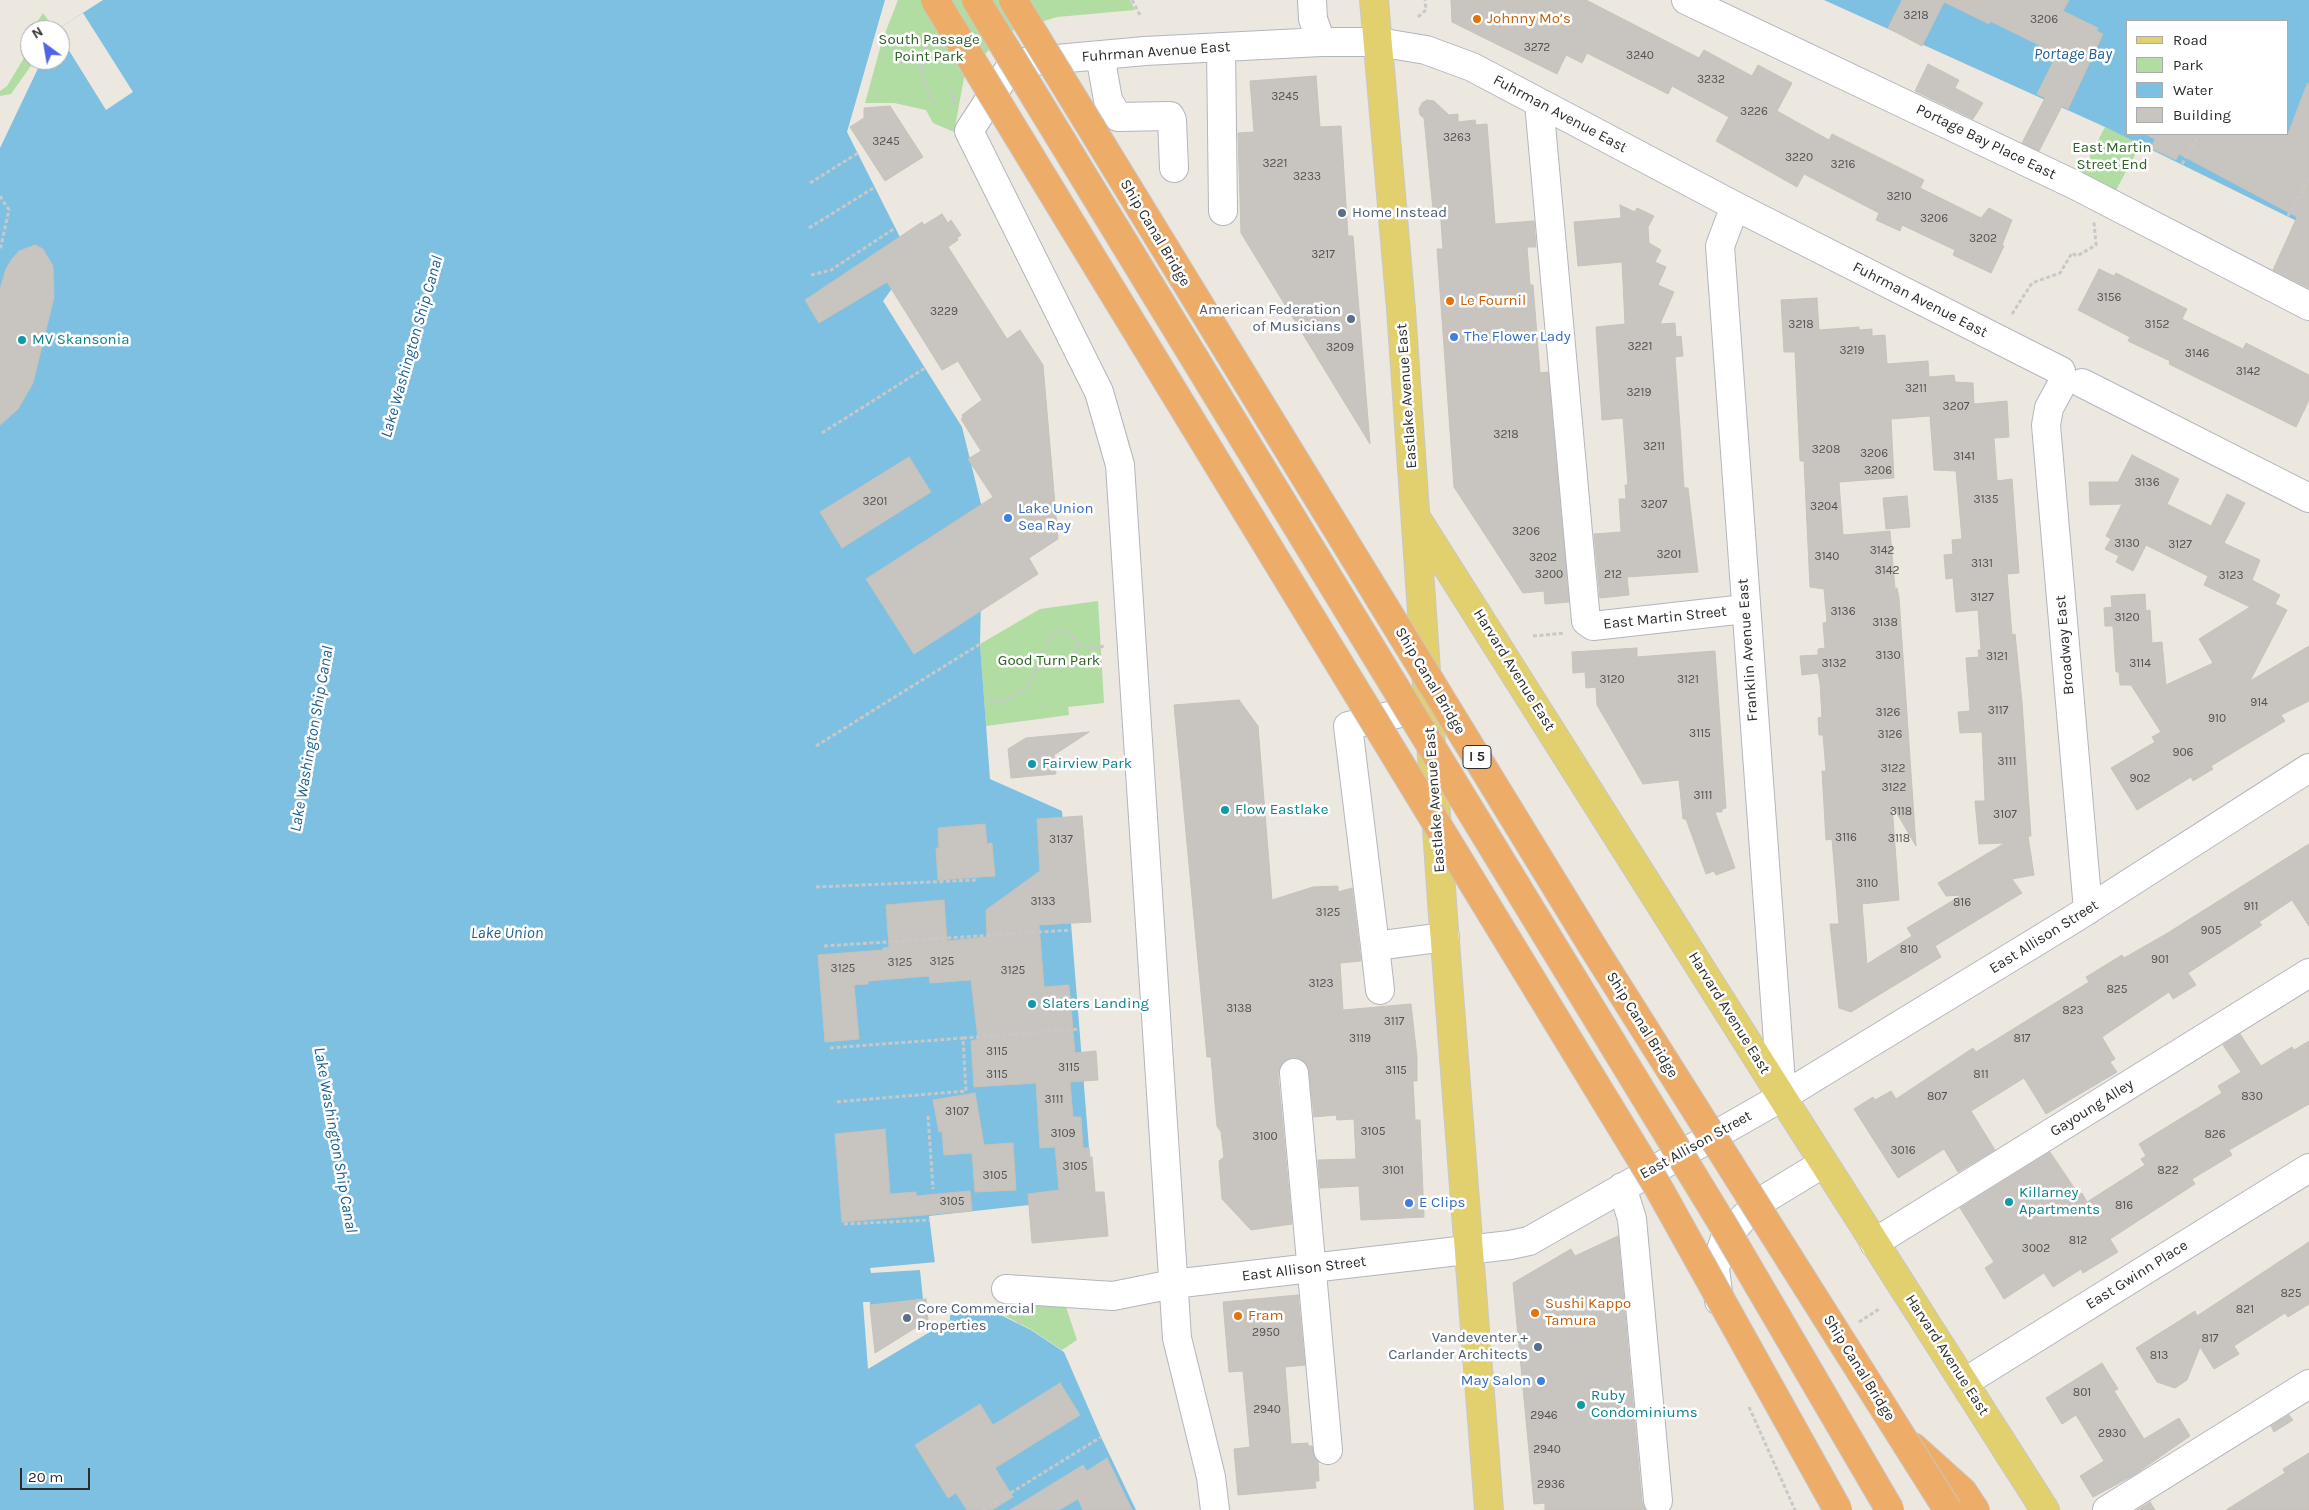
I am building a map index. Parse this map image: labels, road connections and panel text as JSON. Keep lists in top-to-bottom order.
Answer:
{
  "streets": {
    "highway": ["Ship Canal Bridge", "I 5"],
    "main road": ["Eastlake Avenue East", "Harvard Avenue East"],
    "street": [
      "Fuhrman Avenue East",
      "Portage Bay Place East",
      "East Martin Street",
      "Broadway East",
      "Franklin Avenue East",
      "East Allison Street",
      "Gayoung Alley",
      "East Gwinn Place"
    ]
  },
  "crossings": [
    ["Fuhrman Avenue East", "Eastlake Avenue East"],
    ["Fuhrman Avenue East", "East Martin Street"],
    ["Fuhrman Avenue East", "Broadway East"],
    ["Fuhrman Avenue East", "Franklin Avenue East"],
    ["Fuhrman Avenue East", "East Allison Street"],
    ["Eastlake Avenue East", "Harvard Avenue East"],
    ["Eastlake Avenue East", "East Allison Street"],
    ["East Martin Street", "Franklin Avenue East"],
    ["Broadway East", "East Allison Street"],
    ["Franklin Avenue East", "Harvard Avenue East"],
    ["Franklin Avenue East", "East Allison Street"],
    ["Harvard Avenue East", "East Allison Street"],
    ["Harvard Avenue East", "Gayoung Alley"],
    ["Harvard Avenue East", "East Gwinn Place"]
  ],
  "water": ["Portage Bay", "Lake Washington Ship Canal", "Lake Union"],
  "parks": ["South Passage Point Park", "East Martin Street End", "Good Turn Park"],
  "places": [
    "Johnny Mo’s",
    "Home Instead",
    "Le Fournil",
    "American Federation of Musicians",
    "The Flower Lady",
    "MV Skansonia",
    "Lake Union Sea Ray",
    "Fairview Park",
    "Flow Eastlake",
    "Slaters Landing",
    "Killarney Apartments",
    "E Clips",
    "Sushi Kappo Tamura",
    "Fram",
    "Core Commercial Properties",
    "Vandeventer + Carlander Architects",
    "May Salon",
    "Ruby Condominiums"
  ],
  "house_numbers": [
    "3218",
    "3206",
    "3272",
    "3240",
    "3232",
    "3245",
    "3226",
    "3263",
    "3245",
    "3220",
    "3221",
    "3216",
    "3233",
    "3210",
    "3206",
    "3202",
    "3217",
    "3156",
    "3229",
    "3218",
    "3152",
    "3221",
    "3209",
    "3219",
    "3146",
    "3142",
    "3211",
    "3219",
    "3207",
    "3218",
    "3211",
    "3208",
    "3206",
    "3141",
    "3206",
    "3136",
    "3135",
    "3201",
    "3207",
    "3204",
    "3206",
    "3130",
    "3127",
    "3142",
    "3201",
    "3140",
    "3202",
    "3131",
    "3142",
    "3200",
    "212",
    "3123",
    "3127",
    "3136",
    "3120",
    "3138",
    "3130",
    "3121",
    "3132",
    "3114",
    "3120",
    "3121",
    "914",
    "3117",
    "3126",
    "910",
    "3115",
    "3126",
    "906",
    "3111",
    "3122",
    "902",
    "3122",
    "3111",
    "3118",
    "3107",
    "3116",
    "3118",
    "3137",
    "3110",
    "3133",
    "816",
    "911",
    "3125",
    "905",
    "810",
    "901",
    "3125",
    "3125",
    "3125",
    "3125",
    "3123",
    "825",
    "3138",
    "823",
    "3117",
    "3119",
    "817",
    "3115",
    "3115",
    "3115",
    "3115",
    "811",
    "807",
    "830",
    "3111",
    "3107",
    "3105",
    "3109",
    "826",
    "3100",
    "3016",
    "3105",
    "3101",
    "822",
    "3105",
    "3105",
    "816",
    "812",
    "3002",
    "825",
    "821",
    "2950",
    "817",
    "813",
    "801",
    "2940",
    "2946",
    "2930",
    "2940",
    "2936"
  ],
  "legend": [
    "Road",
    "Park",
    "Water",
    "Building"
  ],
  "scale_bar": "20 m",
  "north": "top left"
}
